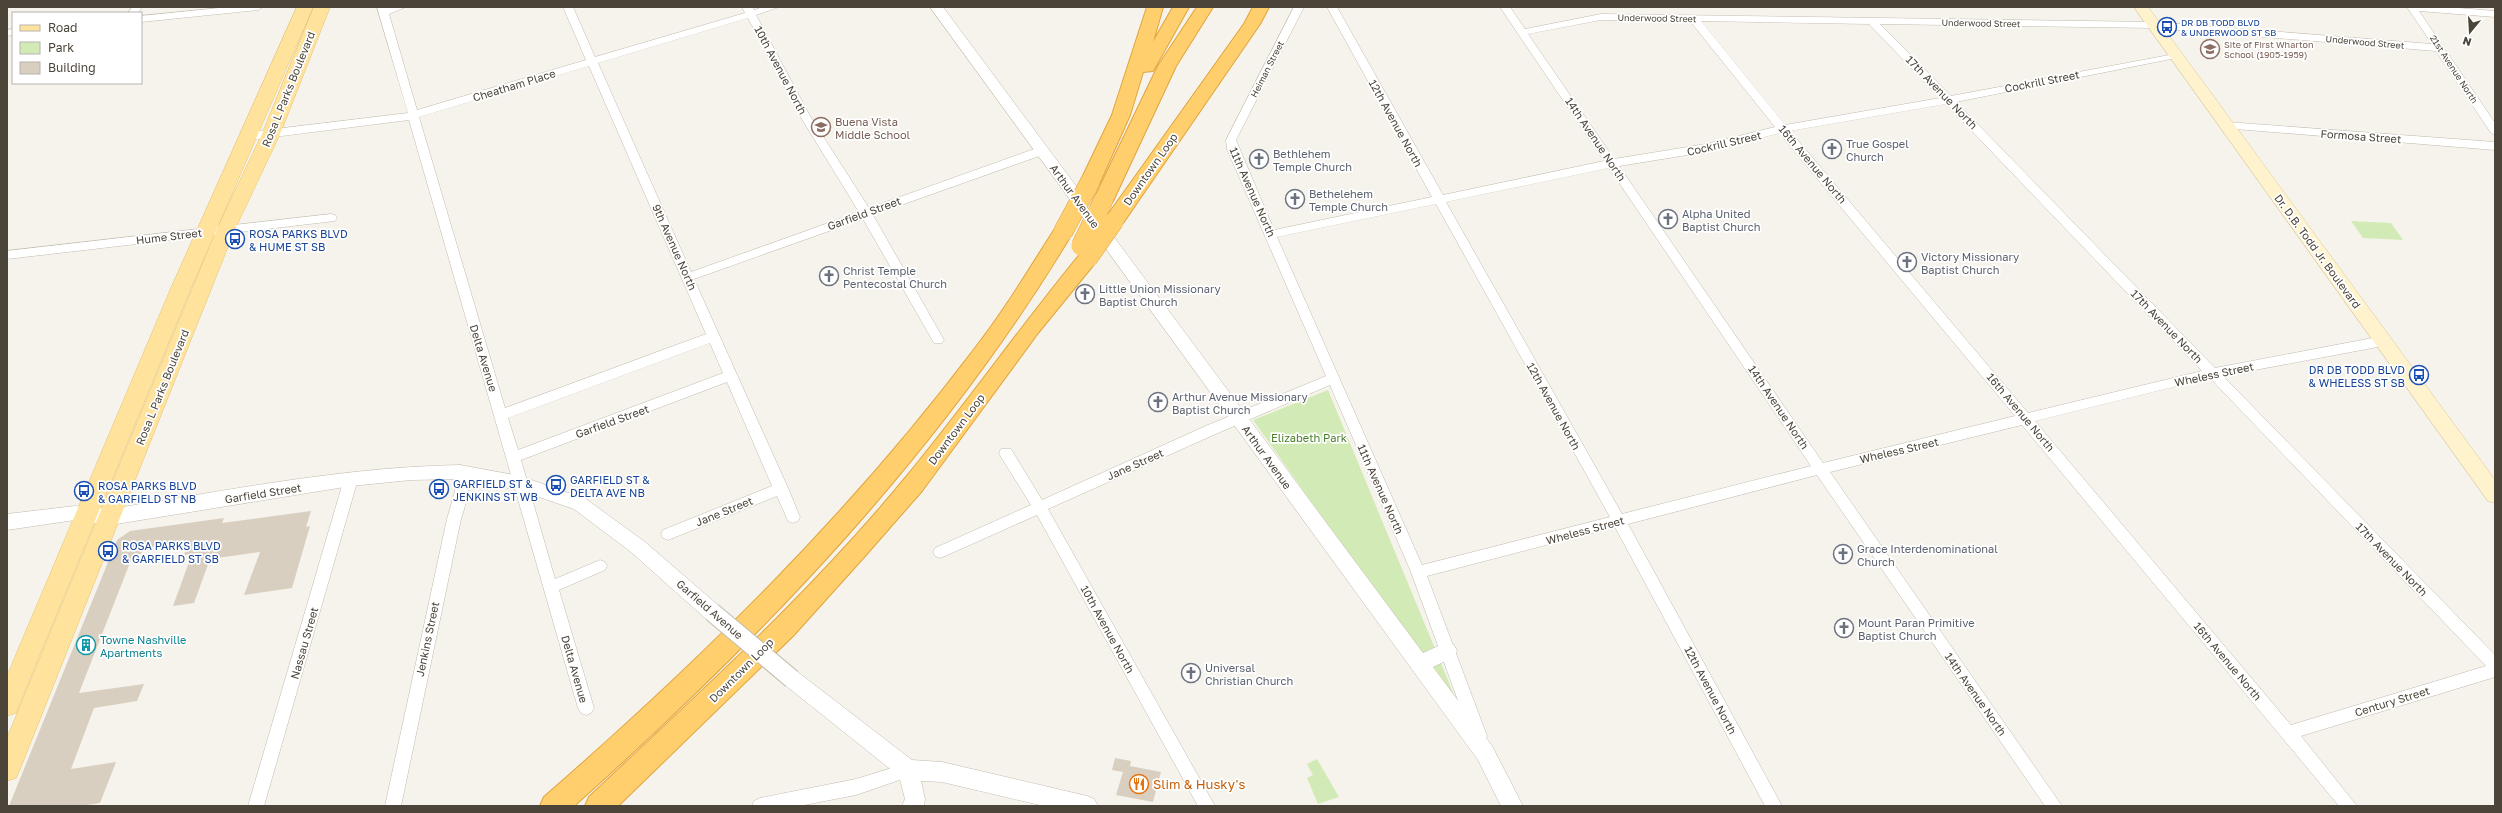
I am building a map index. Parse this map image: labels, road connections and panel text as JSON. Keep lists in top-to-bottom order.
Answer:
{
  "streets": {
    "highway": ["Downtown Loop"],
    "main road": ["Rosa L Parks Boulevard", "Dr. D.B. Todd Jr. Boulevard"],
    "street": [
      "Underwood Street",
      "Heiman Street",
      "21st Avenue North",
      "10th Avenue North",
      "Cockrill Street",
      "Cheatham Place",
      "17th Avenue North",
      "12th Avenue North",
      "Formosa Street",
      "14th Avenue North",
      "16th Avenue North",
      "11th Avenue North",
      "Arthur Avenue",
      "Garfield Street",
      "Hume Street",
      "9th Avenue North",
      "Delta Avenue",
      "Wheless Street",
      "Jane Street",
      "Garfield Avenue",
      "Jenkins Street",
      "Nassau Street",
      "Century Street"
    ]
  },
  "crossings": [
    ["Underwood Street", "21st Avenue North"],
    ["Underwood Street", "17th Avenue North"],
    ["Underwood Street", "14th Avenue North"],
    ["Underwood Street", "16th Avenue North"],
    ["Underwood Street", "Dr. D.B. Todd Jr. Boulevard"],
    ["Heiman Street", "11th Avenue North"],
    ["10th Avenue North", "Cheatham Place"],
    ["10th Avenue North", "Garfield Street"],
    ["10th Avenue North", "Jane Street"],
    ["Cockrill Street", "17th Avenue North"],
    ["Cockrill Street", "12th Avenue North"],
    ["Cockrill Street", "14th Avenue North"],
    ["Cockrill Street", "16th Avenue North"],
    ["Cockrill Street", "11th Avenue North"],
    ["Cockrill Street", "Dr. D.B. Todd Jr. Boulevard"],
    ["Cheatham Place", "Rosa L Parks Boulevard"],
    ["Cheatham Place", "9th Avenue North"],
    ["Cheatham Place", "Delta Avenue"],
    ["Rosa L Parks Boulevard", "Garfield Street"],
    ["Rosa L Parks Boulevard", "Hume Street"],
    ["17th Avenue North", "Wheless Street"],
    ["12th Avenue North", "Wheless Street"],
    ["Formosa Street", "Dr. D.B. Todd Jr. Boulevard"],
    ["14th Avenue North", "Wheless Street"],
    ["16th Avenue North", "Wheless Street"],
    ["16th Avenue North", "Century Street"],
    ["11th Avenue North", "Arthur Avenue"],
    ["11th Avenue North", "Wheless Street"],
    ["11th Avenue North", "Jane Street"],
    ["Arthur Avenue", "Garfield Street"],
    ["Arthur Avenue", "Jane Street"],
    ["Garfield Street", "9th Avenue North"],
    ["Garfield Street", "Delta Avenue"],
    ["Garfield Street", "Garfield Avenue"],
    ["Garfield Street", "Jenkins Street"],
    ["Garfield Street", "Nassau Street"],
    ["9th Avenue North", "Jane Street"],
    ["Dr. D.B. Todd Jr. Boulevard", "Wheless Street"],
    ["Delta Avenue", "Garfield Avenue"]
  ],
  "parks": ["Elizabeth Park"],
  "places": {
    "bus stop": [
      "DR DB TODD BLVD & UNDERWOOD ST SB",
      "ROSA PARKS BLVD & HUME ST SB",
      "DR DB TODD BLVD & WHELESS ST SB",
      "GARFIELD ST & DELTA AVE NB",
      "GARFIELD ST & JENKINS ST WB",
      "ROSA PARKS BLVD & GARFIELD ST NB",
      "ROSA PARKS BLVD & GARFIELD ST SB"
    ],
    "school or university": ["Site of First Wharton School (1905-1959)", "Buena Vista Middle School"],
    "church": [
      "True Gospel Church",
      "Bethlehem Temple Church",
      "Bethelehem Temple Church",
      "Alpha United Baptist Church",
      "Victory Missionary Baptist Church",
      "Christ Temple Pentecostal Church",
      "Little Union Missionary Baptist Church",
      "Arthur Avenue Missionary Baptist Church",
      "Grace Interdenominational Church",
      "Mount Paran Primitive Baptist Church",
      "Universal Christian Church"
    ],
    "building": ["Towne Nashville Apartments"],
    "restaurant": ["Slim & Husky's"]
  },
  "legend": ["Road", "Park", "Building"],
  "north": "bottom"
}
